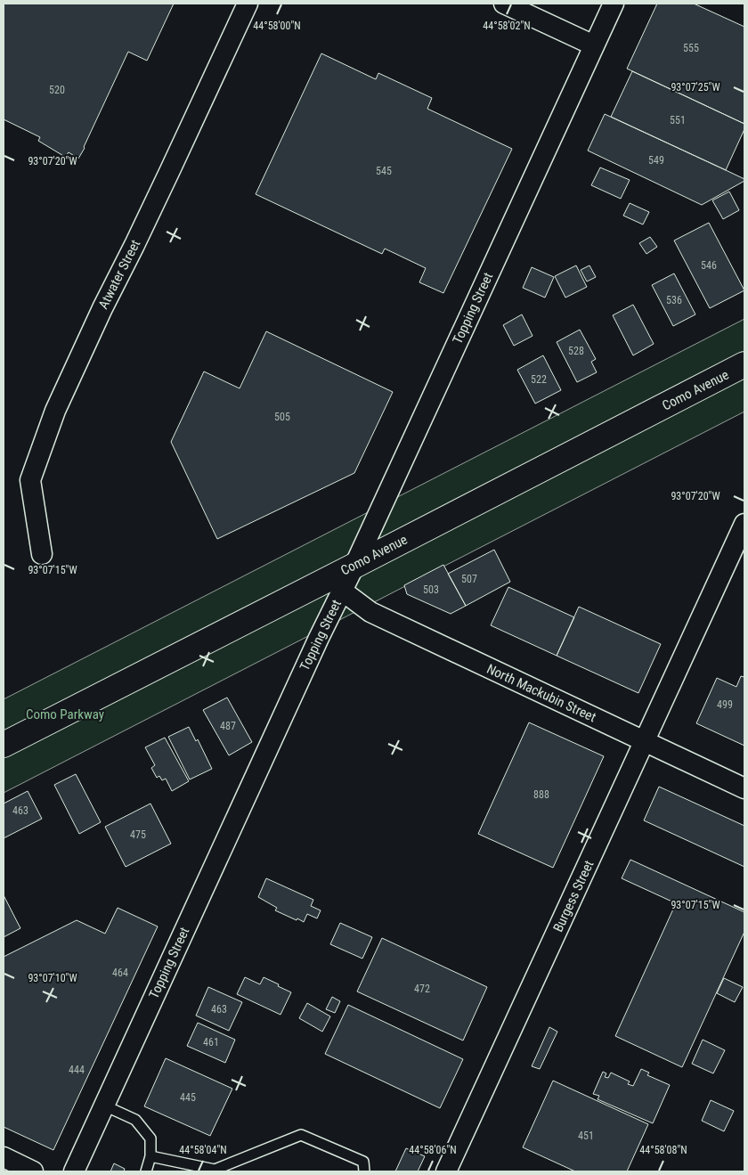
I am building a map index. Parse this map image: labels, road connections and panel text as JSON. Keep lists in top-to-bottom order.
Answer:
{
  "streets": {
    "main road": ["Como Avenue"],
    "street": [
      "Atwater Street",
      "Topping Street",
      "North Mackubin Street",
      "Burgess Street"
    ]
  },
  "crossings": [
    ["Topping Street", "Como Avenue"],
    ["Topping Street", "North Mackubin Street"],
    ["North Mackubin Street", "Burgess Street"]
  ],
  "parks": ["Como Parkway"],
  "house_numbers": [
    "555",
    "520",
    "551",
    "549",
    "545",
    "546",
    "536",
    "528",
    "522",
    "505",
    "507",
    "503",
    "499",
    "487",
    "888",
    "463",
    "475",
    "464",
    "472",
    "463",
    "461",
    "444",
    "445",
    "451"
  ],
  "coordinates": [
    "44°58'00\"N",
    "44°58'02\"N",
    "93°07'25\"W",
    "93°07'20\"W",
    "93°07'15\"W",
    "93°07'10\"W",
    "44°58'04\"N",
    "44°58'06\"N",
    "44°58'08\"N"
  ]
}
